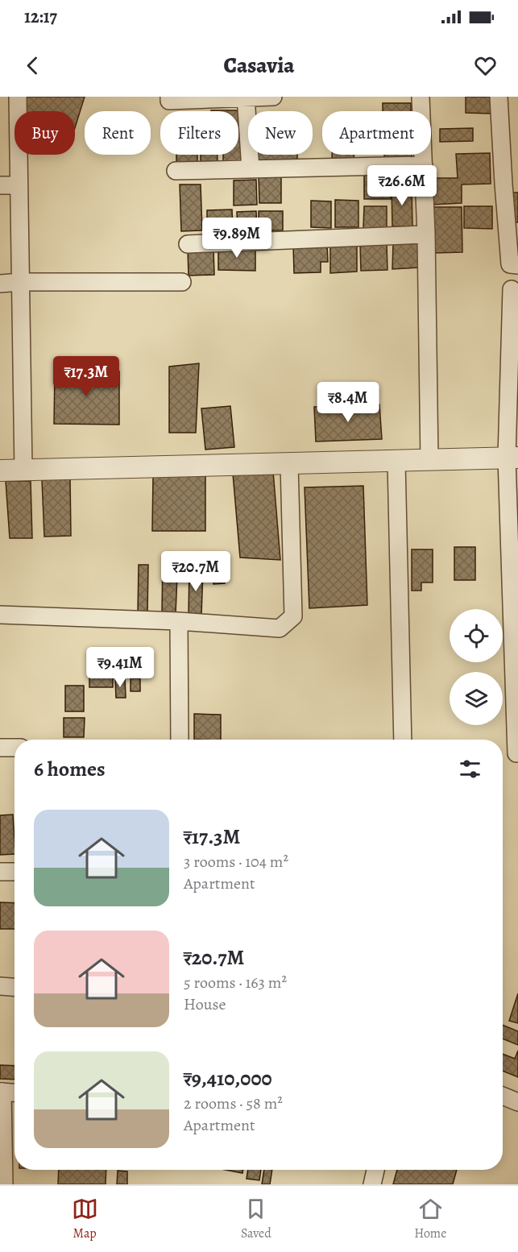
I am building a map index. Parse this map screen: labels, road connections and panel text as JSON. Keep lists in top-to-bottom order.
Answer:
{
  "page": {
    "status": "12:17",
    "header": "Casavia",
    "chip": [
      "Buy",
      "Rent",
      "Filters",
      "New",
      "Apartment"
    ],
    "price": [
      "₹26.6M",
      "₹9.89M",
      "₹17.3M",
      "₹8.4M",
      "₹20.7M",
      "₹9.41M"
    ],
    "heading": "6 homes",
    "list": [
      {
        "name": "₹17.3M",
        "note": "3 rooms · 104 m² · Apartment"
      },
      {
        "name": "₹20.7M",
        "note": "5 rooms · 163 m² · House"
      },
      {
        "name": "₹9,410,000",
        "note": "2 rooms · 58 m² · Apartment"
      }
    ],
    "tabs": ["Map", "Saved", "Home"]
  }
}
